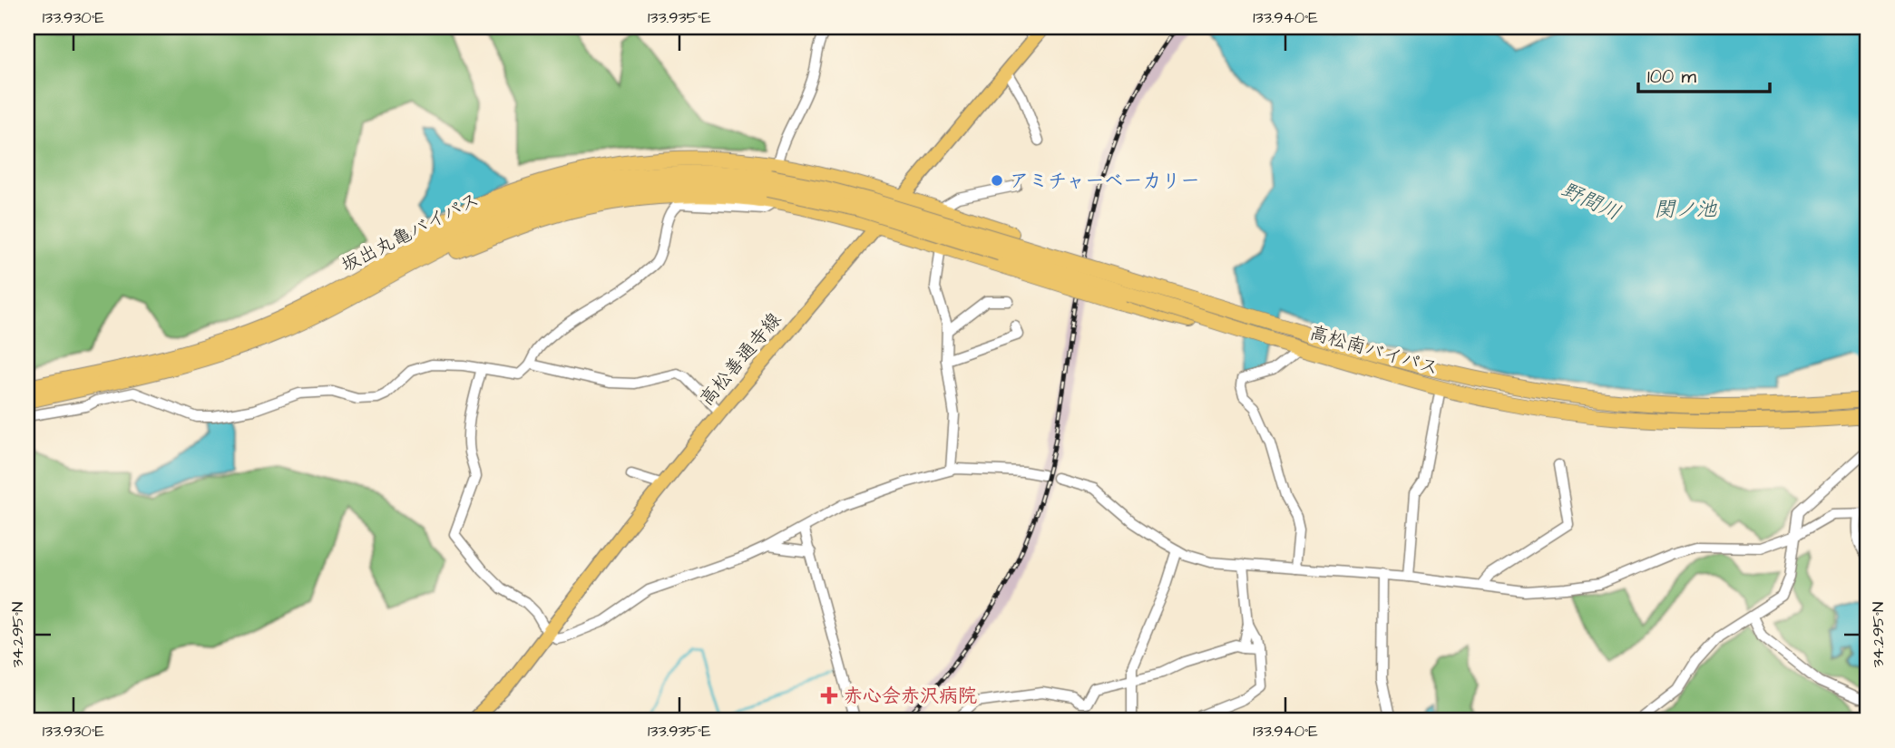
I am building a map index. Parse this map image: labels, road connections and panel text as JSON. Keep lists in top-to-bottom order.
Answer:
{
  "streets": {
    "highway": ["坂出丸亀バイパス", "高松南バイパス"],
    "main road": ["高松善通寺線"]
  },
  "crossings": [
    ["坂出丸亀バイパス", "高松南バイパス"],
    ["坂出丸亀バイパス", "高松善通寺線"],
    ["高松南バイパス", "高松善通寺線"]
  ],
  "water": ["野間川", "関ノ池"],
  "places": {
    "other": ["アミチャーベーカリー"],
    "health": ["赤心会赤沢病院"]
  },
  "scale_bar": "100 m",
  "coordinates": [
    "133.930°E",
    "133.935°E",
    "133.940°E",
    "34.295°N"
  ]
}
